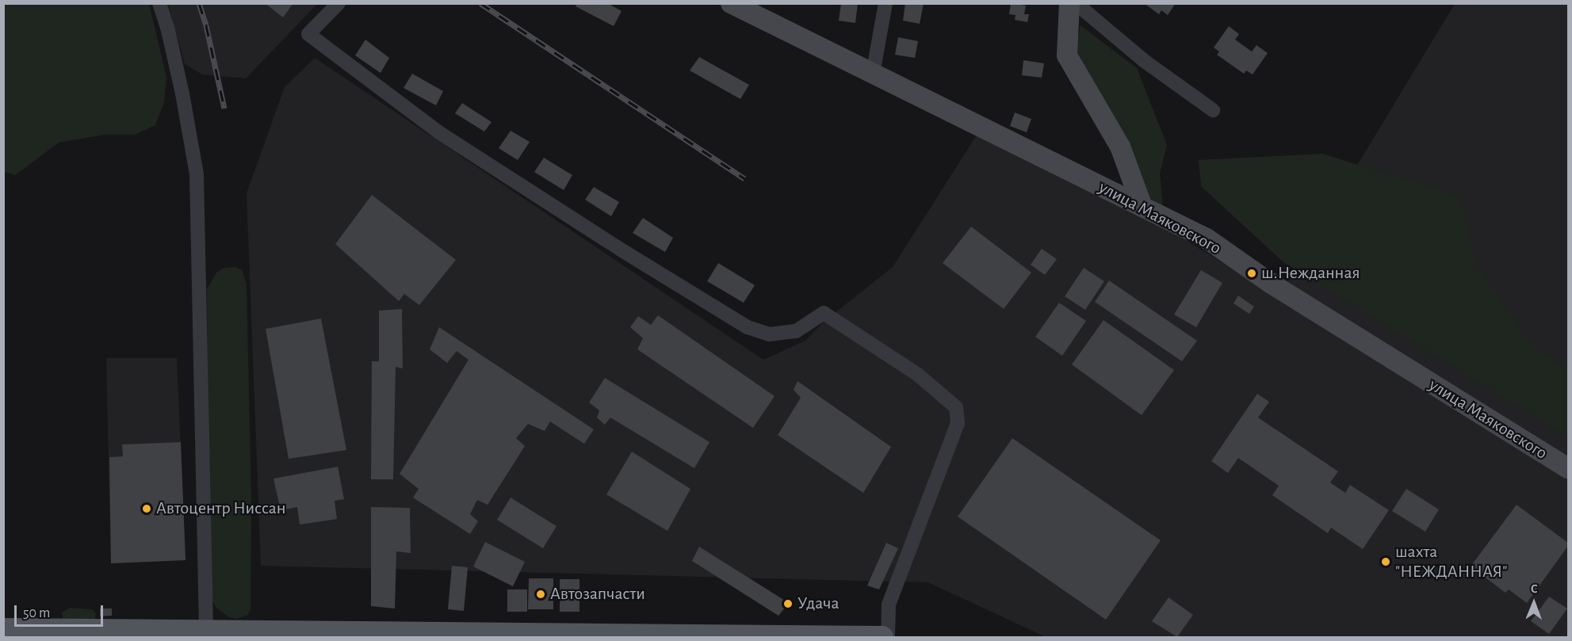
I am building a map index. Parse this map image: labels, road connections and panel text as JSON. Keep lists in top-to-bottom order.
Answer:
{
  "streets": {
    "street": ["улица Маяковского"]
  },
  "places": [
    "ш.Нежданная",
    "Автоцентр Ниссан",
    "шахта \"НЕЖДАННАЯ\"",
    "Автозапчасти",
    "Удача"
  ],
  "scale_bar": "50 m",
  "north": "top"
}
